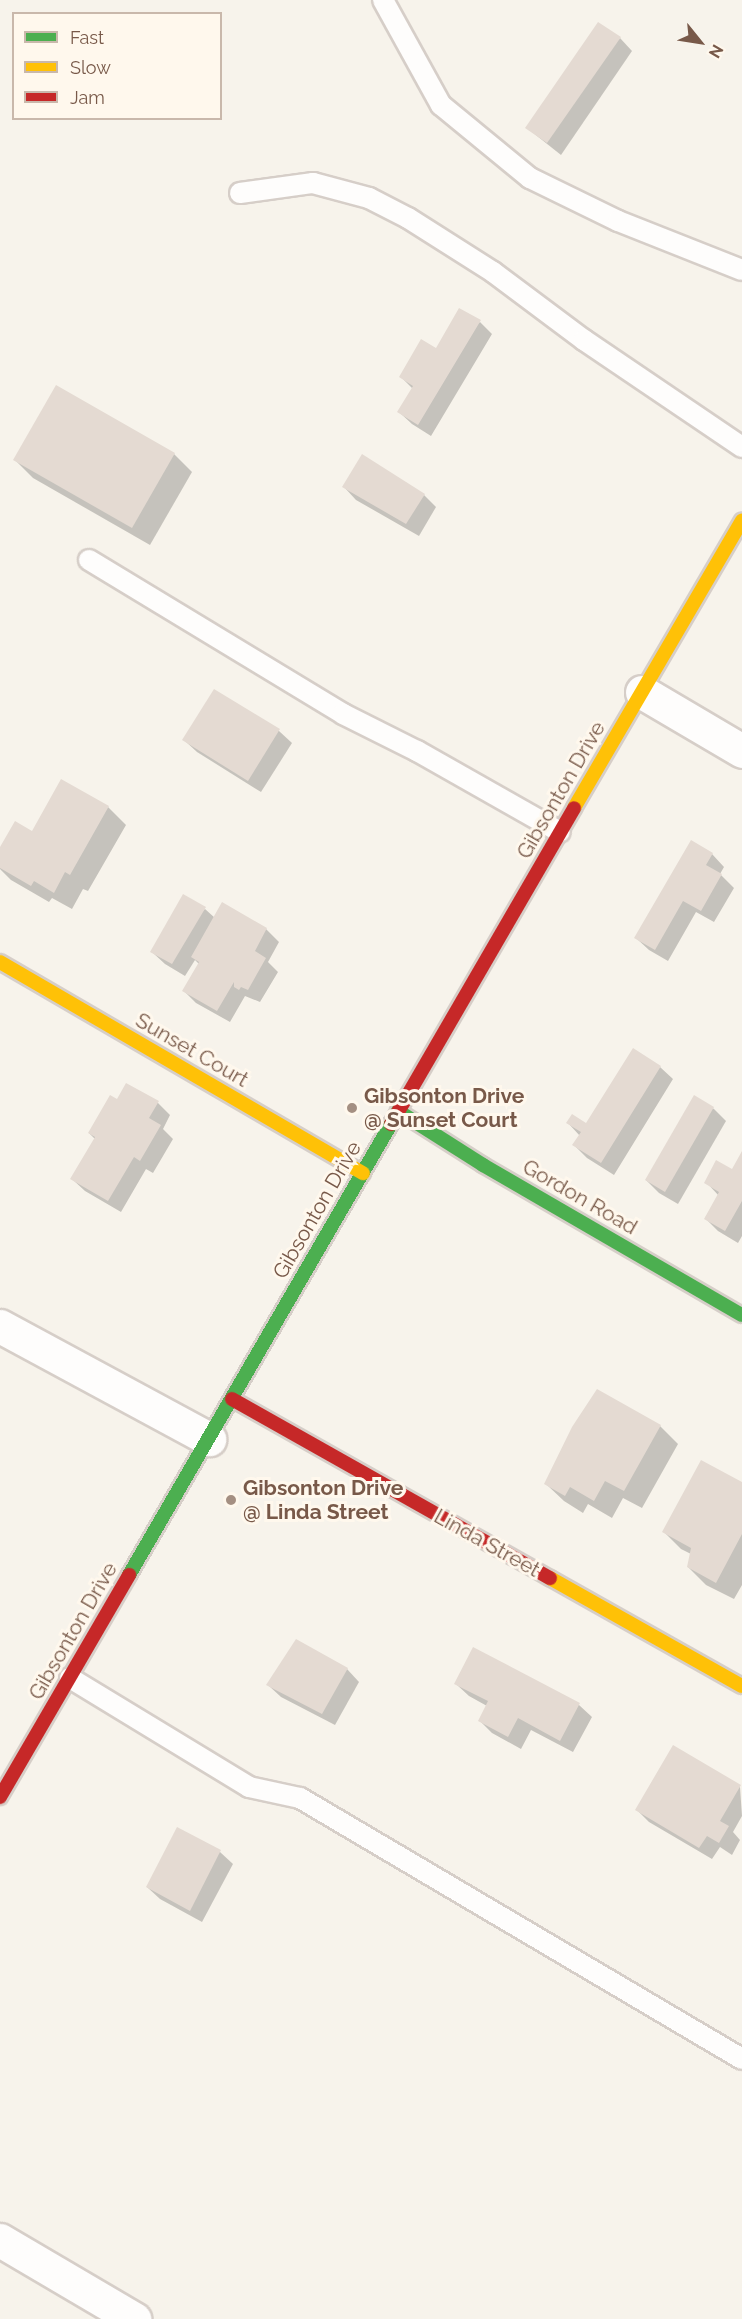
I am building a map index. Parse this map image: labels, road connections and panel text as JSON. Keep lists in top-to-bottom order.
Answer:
{
  "streets": {
    "main road": [
      "Gibsonton Drive",
      "Sunset Court",
      "Gordon Road",
      "Linda Street"
    ]
  },
  "crossings": [
    ["Gibsonton Drive", "Sunset Court"],
    ["Gibsonton Drive", "Gordon Road"],
    ["Gibsonton Drive", "Linda Street"]
  ],
  "places": ["Gibsonton Drive @ Sunset Court", "Gibsonton Drive @ Linda Street"],
  "legend": ["Fast", "Slow", "Jam"],
  "north": "bottom right"
}
